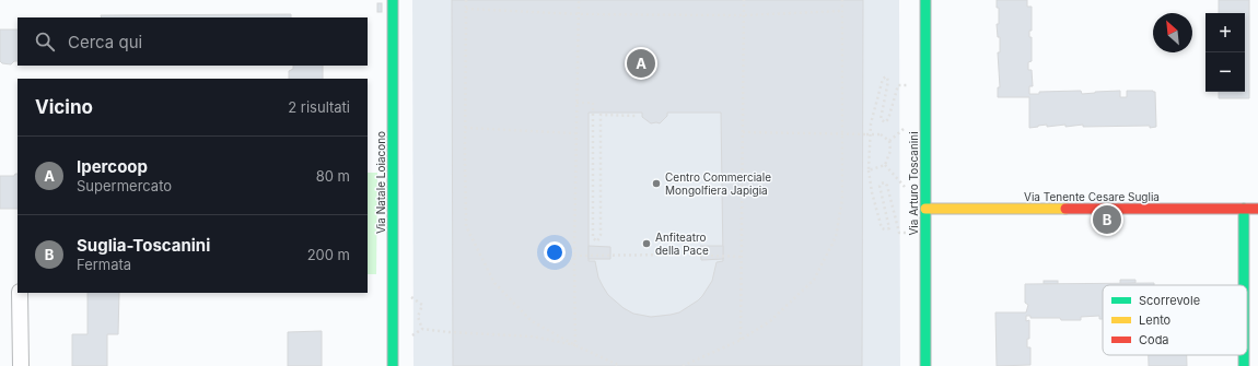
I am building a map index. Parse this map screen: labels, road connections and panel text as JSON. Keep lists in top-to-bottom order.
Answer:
{
  "streets": {
    "street": ["Via Natale Loiacono", "Via Arturo Toscanini", "Via Tenente Cesare Suglia"]
  },
  "crossings": [
    ["Via Arturo Toscanini", "Via Tenente Cesare Suglia"]
  ],
  "places": ["Centro Commerciale Mongolfiera Japigia", "Anfiteatro della Pace"],
  "legend": ["Scorrevole", "Lento", "Coda"],
  "north": "top left",
  "page": {
    "map_buttons": ["+", "−"],
    "search": "Cerca qui",
    "pins": ["A", "B"],
    "heading": ["Vicino", "2 risultati"],
    "list": [
      {
        "mark": "A",
        "name": "Ipercoop",
        "note": "Supermercato",
        "value": "80 m"
      },
      {
        "mark": "B",
        "name": "Suglia-Toscanini",
        "note": "Fermata",
        "value": "200 m"
      }
    ]
  }
}
